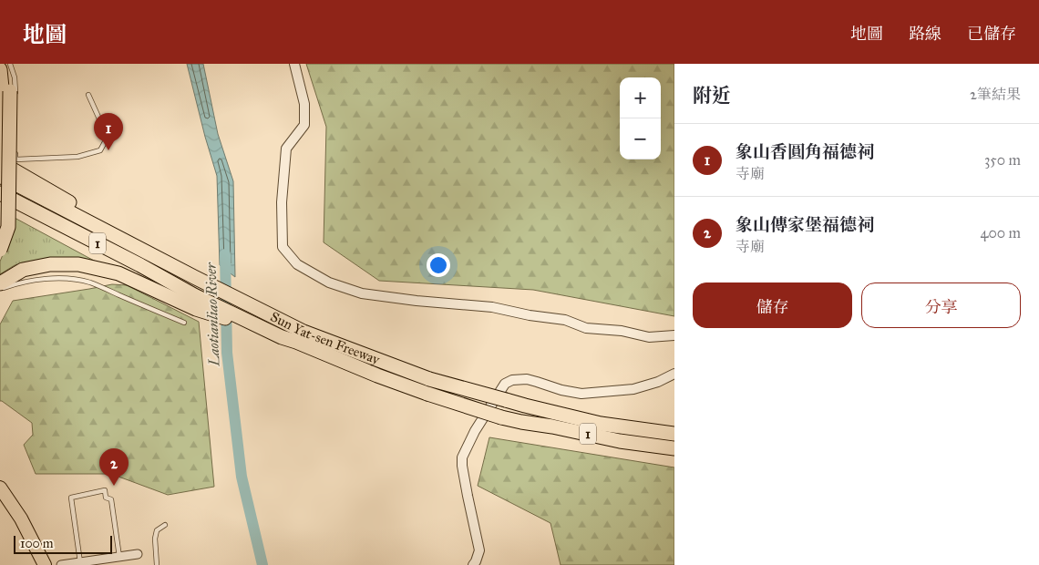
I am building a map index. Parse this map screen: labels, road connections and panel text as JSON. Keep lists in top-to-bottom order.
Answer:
{
  "streets": {
    "highway": ["1", "Sun Yat-sen Freeway"]
  },
  "crossings": [
    ["1", "Sun Yat-sen Freeway"]
  ],
  "water": ["Laotianliao River"],
  "scale_bar": "100 m",
  "page": {
    "header": "地圖",
    "nav": ["地圖", "路線", "已儲存"],
    "heading": ["附近", "2筆結果"],
    "map_buttons": ["+", "−"],
    "pins": ["1", "2"],
    "list": [
      {
        "mark": "1",
        "name": "象山香圓角福德祠",
        "note": "寺廟",
        "value": "350 m"
      },
      {
        "mark": "2",
        "name": "象山傳家堡福德祠",
        "note": "寺廟",
        "value": "400 m"
      }
    ],
    "buttons": ["儲存", "分享"],
    "scale": "100 m"
  }
}
